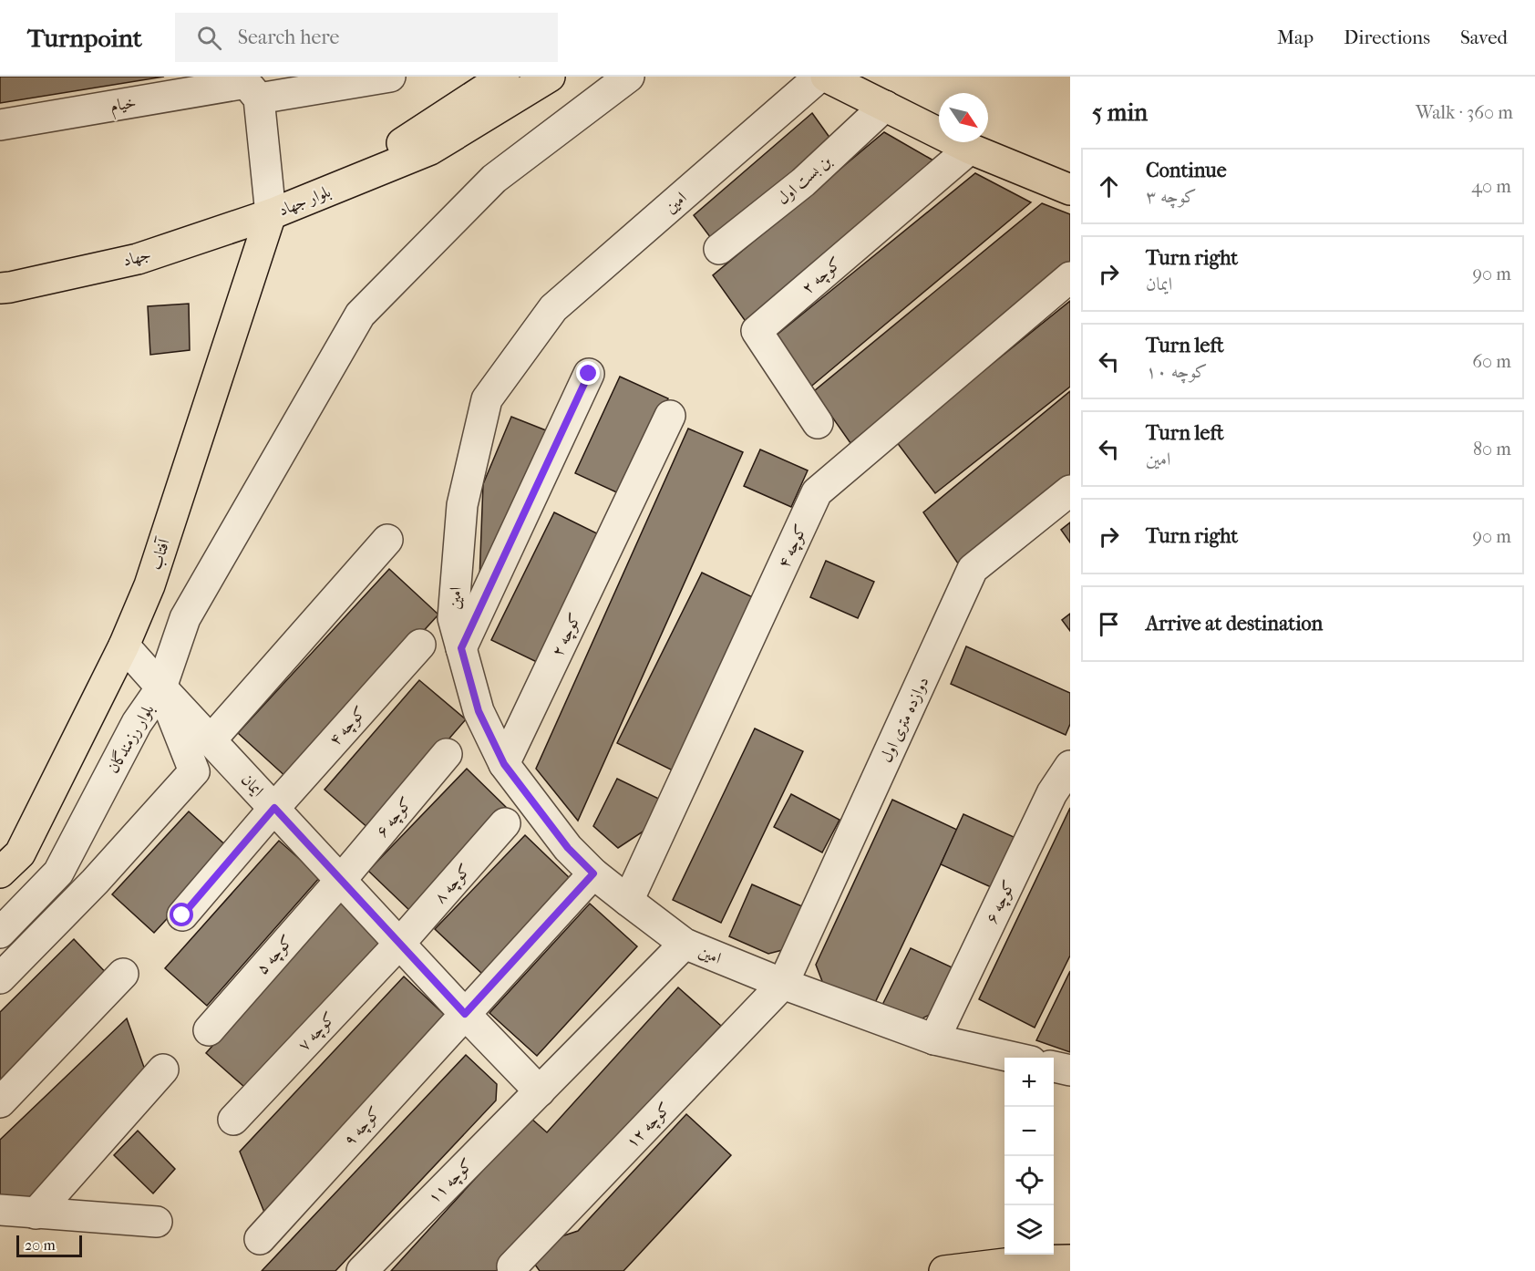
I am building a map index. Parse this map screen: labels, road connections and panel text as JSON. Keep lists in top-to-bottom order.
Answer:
{
  "streets": {
    "main road": ["بلوار جهاد", "جهاد", "آفتاب"],
    "street": [
      "خیام",
      "بن بست اول",
      "امین",
      "کوچه ۲",
      "کوچه ۴",
      "دوازده متری اول",
      "بلوار رزمندگان",
      "ایمان",
      "کوچه ۶",
      "کوچه ۸",
      "کوچه ۵",
      "کوچه ۷",
      "کوچه ۱۲",
      "کوچه ۹",
      "کوچه ۱۱"
    ]
  },
  "crossings": [
    ["بلوار جهاد", "جهاد"],
    ["بلوار جهاد", "آفتاب"],
    ["امین", "کوچه ۲"],
    ["امین", "کوچه ۴"],
    ["امین", "دوازده متری اول"],
    ["امین", "کوچه ۶"],
    ["امین", "کوچه ۱۲"],
    ["امین", "کوچه ۹"],
    ["امین", "کوچه ۱۱"],
    ["جهاد", "آفتاب"],
    ["کوچه ۴", "ایمان"],
    ["آفتاب", "ایمان"],
    ["دوازده متری اول", "کوچه ۱۲"],
    ["بلوار رزمندگان", "ایمان"],
    ["ایمان", "کوچه ۶"],
    ["ایمان", "کوچه ۸"],
    ["ایمان", "کوچه ۵"],
    ["ایمان", "کوچه ۷"],
    ["ایمان", "کوچه ۹"],
    ["ایمان", "کوچه ۱۱"],
    ["کوچه ۶", "کوچه ۵"],
    ["کوچه ۸", "کوچه ۷"]
  ],
  "scale_bar": "20 m",
  "north": "bottom right",
  "page": {
    "header": "Turnpoint",
    "search": "Search here",
    "nav": ["Map", "Directions", "Saved"],
    "heading": ["5 min", "Walk · 360 m"],
    "list": [
      ["Continue", "کوچه ۳", "40 m"],
      ["Turn right", "ایمان", "90 m"],
      ["Turn left", "کوچه ۱۰", "60 m"],
      ["Turn left", "امین", "80 m"],
      ["Turn right", "90 m"],
      "Arrive at destination"
    ],
    "map_buttons": ["+", "−"],
    "scale": "20 m"
  }
}
